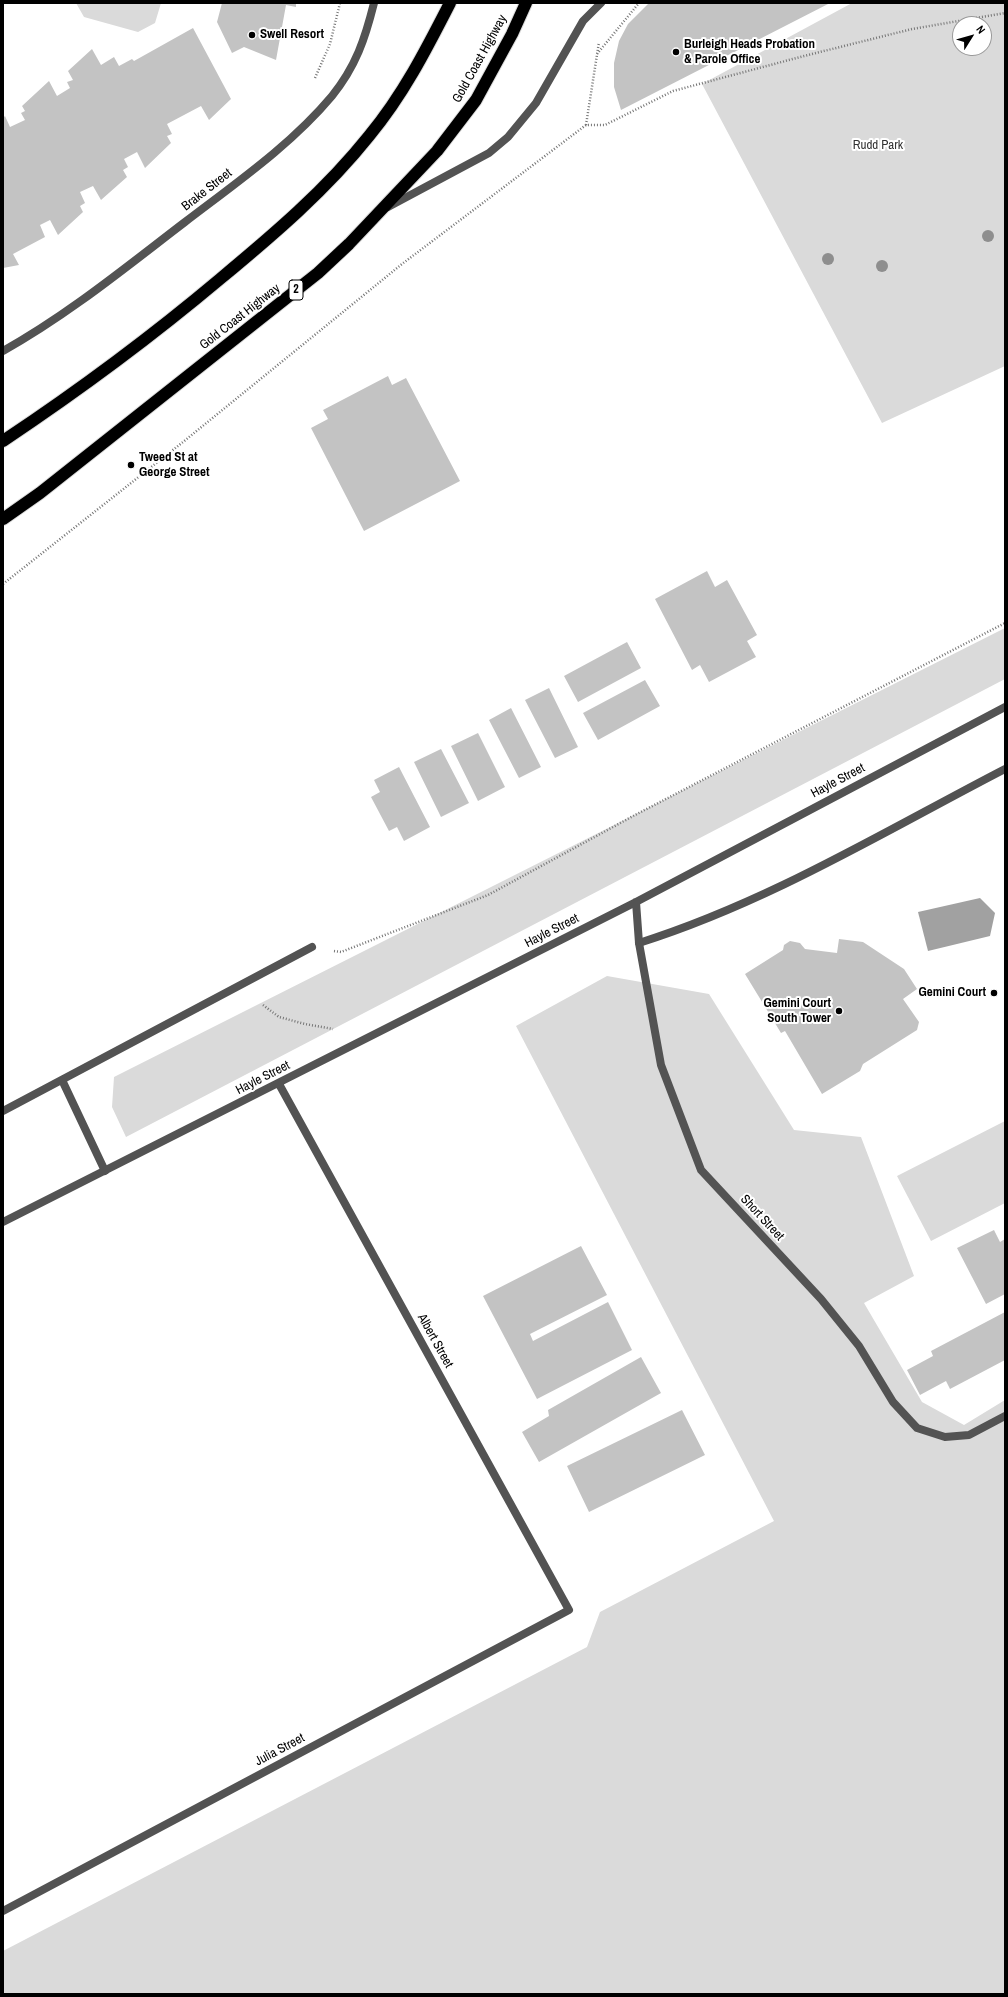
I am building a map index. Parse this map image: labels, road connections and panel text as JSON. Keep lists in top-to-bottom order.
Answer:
{
  "streets": {
    "highway": ["Gold Coast Highway", "2"],
    "street": [
      "Brake Street",
      "Hayle Street",
      "Short Street",
      "Albert Street",
      "Julia Street"
    ]
  },
  "crossings": [
    ["Hayle Street", "Short Street"],
    ["Hayle Street", "Albert Street"],
    ["Albert Street", "Julia Street"]
  ],
  "parks": ["Rudd Park"],
  "places": [
    "Swell Resort",
    "Burleigh Heads Probation & Parole Office",
    "Tweed St at George Street",
    "Gemini Court",
    "Gemini Court South Tower"
  ],
  "north": "top right"
}
